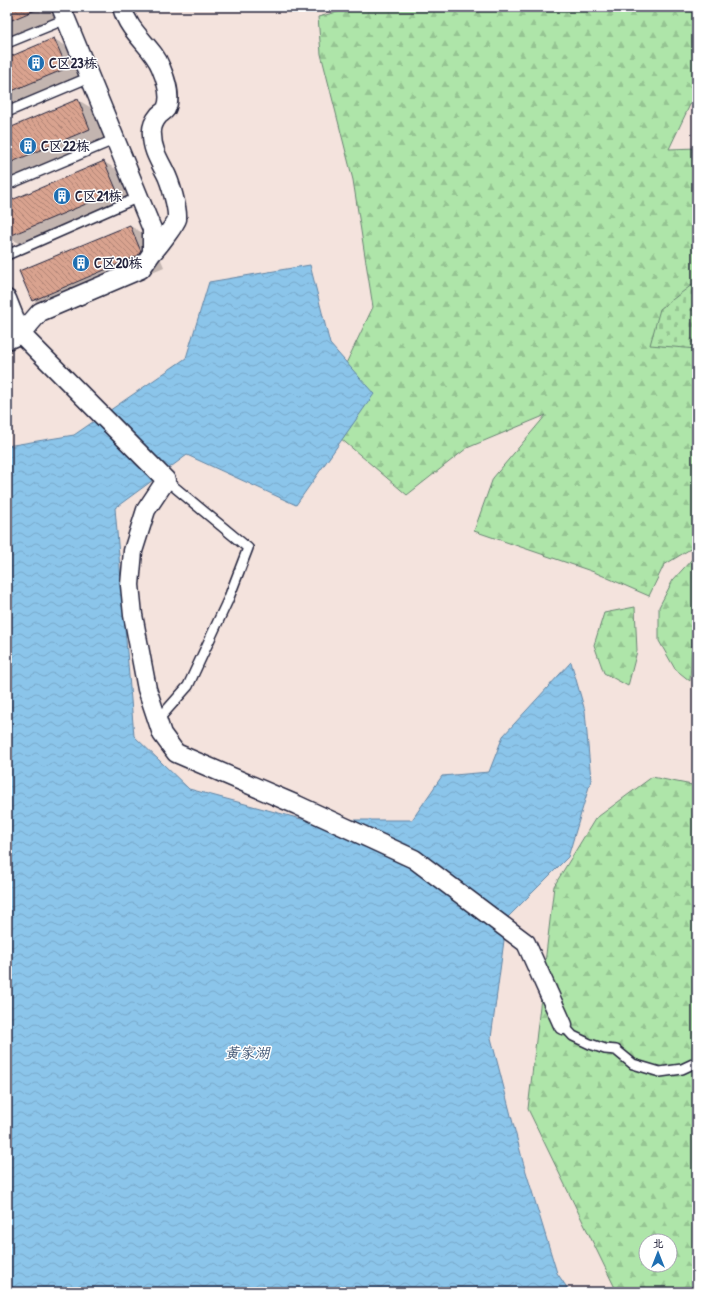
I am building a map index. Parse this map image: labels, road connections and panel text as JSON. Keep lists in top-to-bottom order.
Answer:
{
  "water": ["黄家湖"],
  "places": {
    "building": [
      "C区23栋",
      "C区22栋",
      "C区21栋",
      "C区20栋"
    ]
  },
  "north": "top"
}
